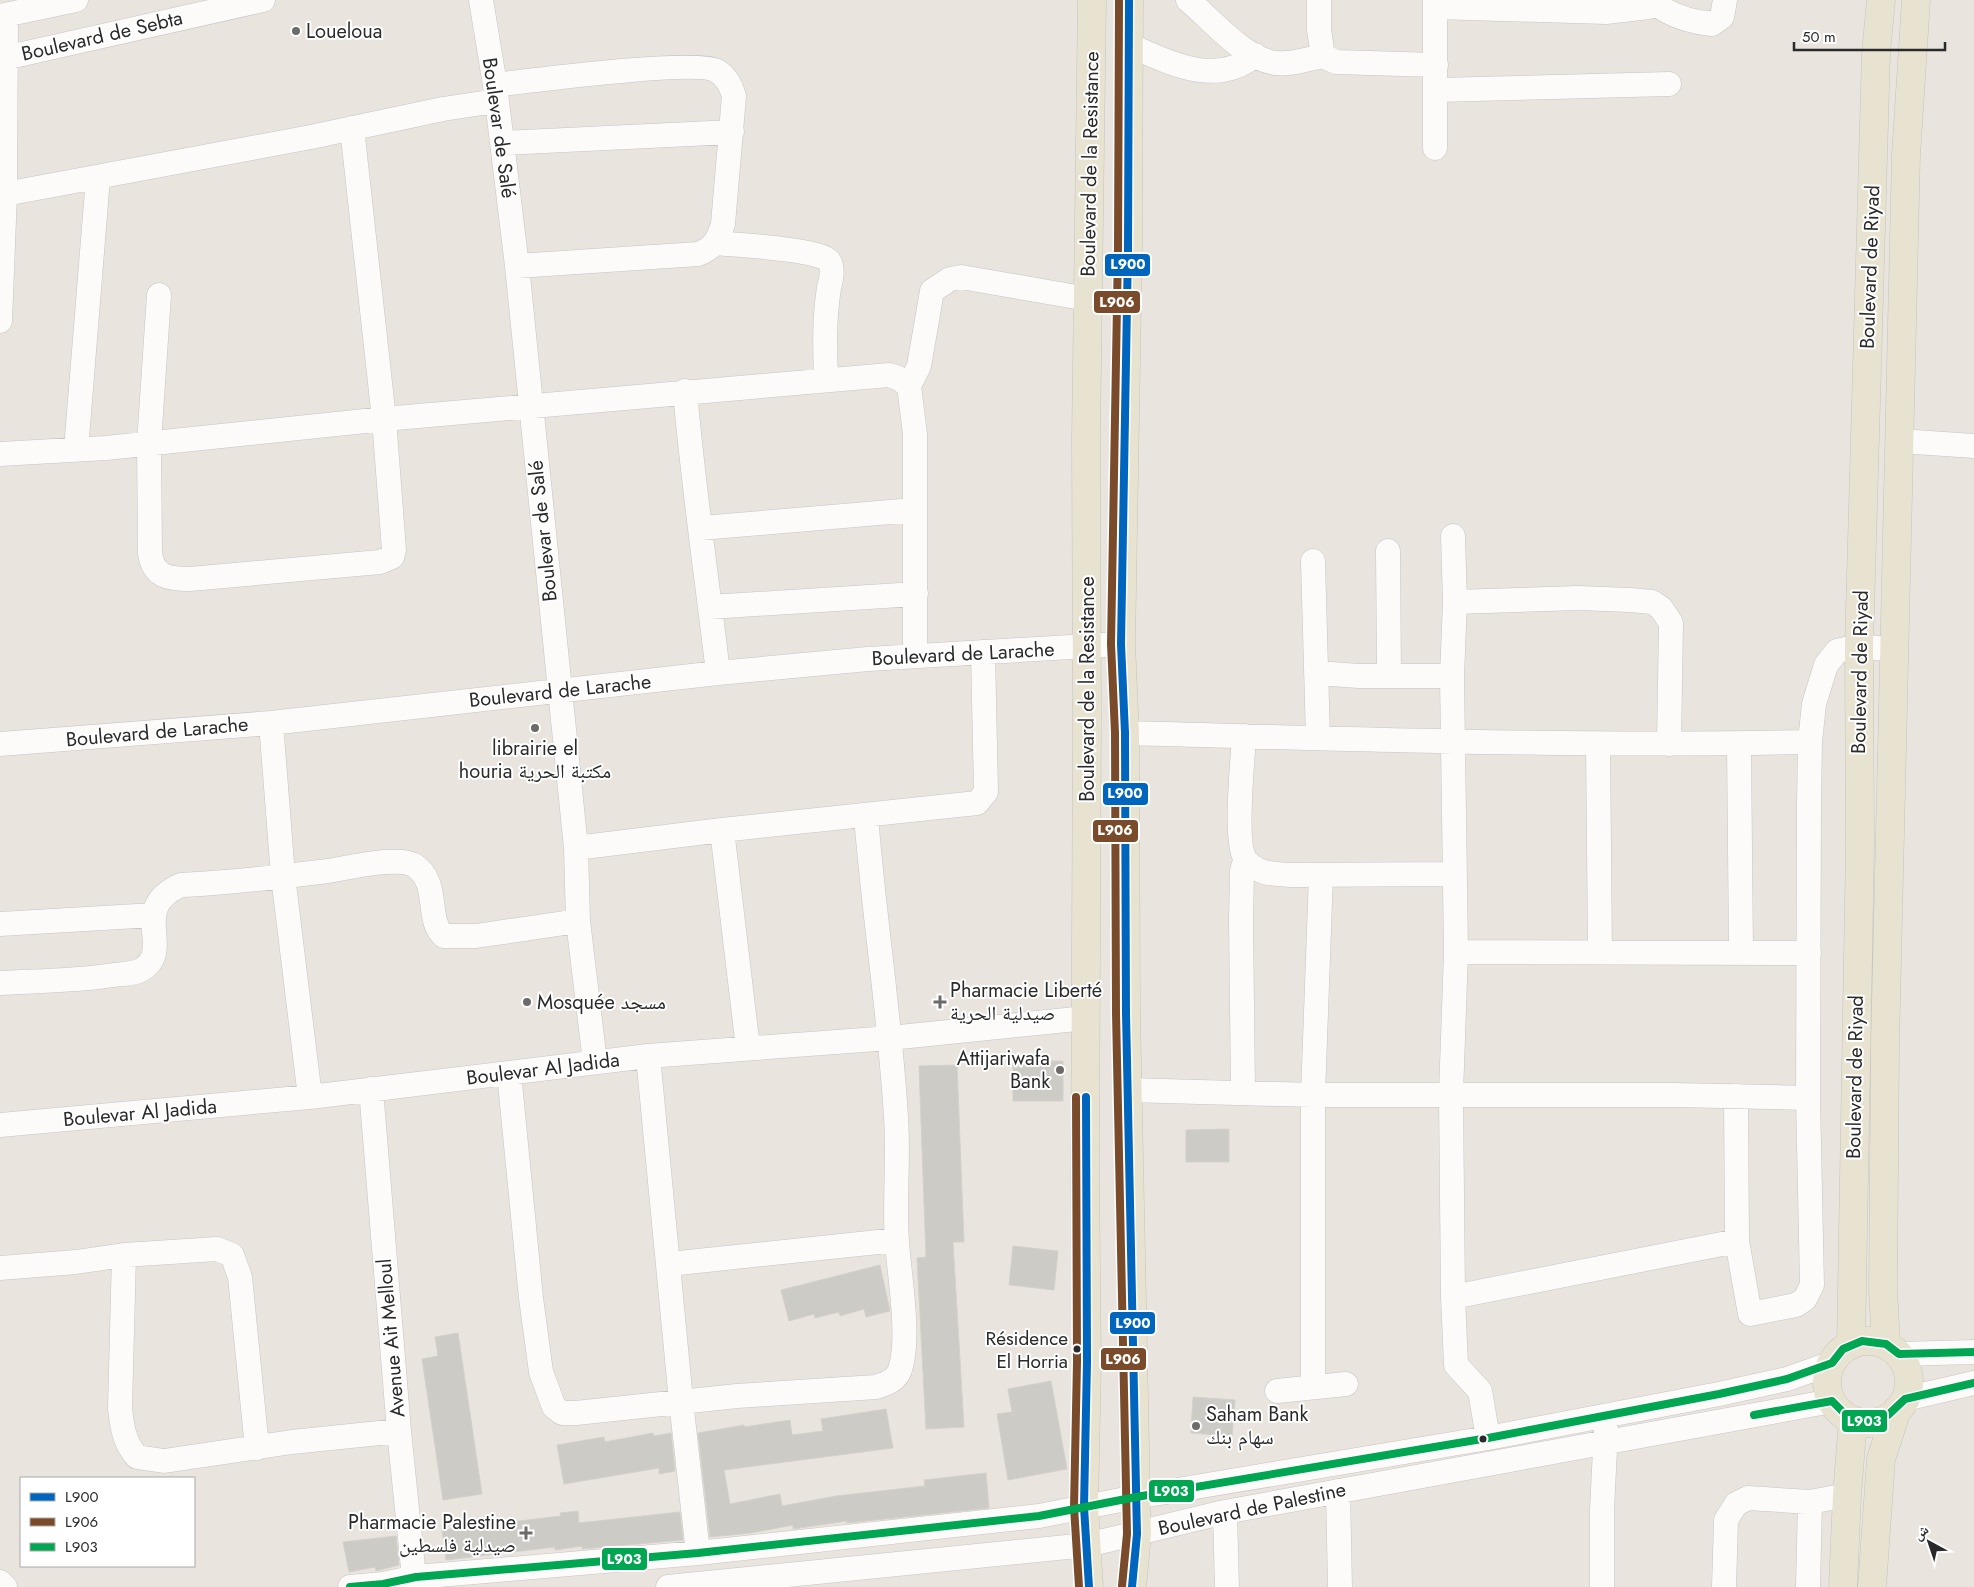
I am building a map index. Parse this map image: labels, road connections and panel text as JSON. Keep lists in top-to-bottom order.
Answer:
{
  "streets": {
    "main road": ["Boulevard de la Resistance", "Boulevard de Riyad"],
    "street": [
      "Boulevard de Sebta",
      "Boulevar de Salé",
      "Boulevard de Larache",
      "Boulevar Al Jadida",
      "Avenue Ait Melloul",
      "Boulevard de Palestine"
    ]
  },
  "crossings": [
    ["Boulevar de Salé", "Boulevard de Larache"],
    ["Boulevar de Salé", "Boulevar Al Jadida"],
    ["Boulevard de la Resistance", "Boulevard de Larache"],
    ["Boulevard de la Resistance", "Boulevar Al Jadida"],
    ["Boulevard de la Resistance", "Boulevard de Palestine"],
    ["Boulevard de Riyad", "Boulevard de Palestine"],
    ["Boulevar Al Jadida", "Avenue Ait Melloul"],
    ["Avenue Ait Melloul", "Boulevard de Palestine"]
  ],
  "places": {
    "other": [
      "Loueloua",
      "librairie el houria مكتبة الحرية",
      "Mosquée مسجد",
      "Attijariwafa Bank",
      "Résidence El Horria",
      "Saham Bank سهام بنك"
    ],
    "health": ["Pharmacie Liberté صيدلية الحرية", "Pharmacie Palestine صيدلية فلسطين"]
  },
  "lines": ["transit line L900", "transit line L906", "transit line L903"],
  "legend": ["L900", "L906", "L903"],
  "scale_bar": "50 m",
  "north": "top left"
}
